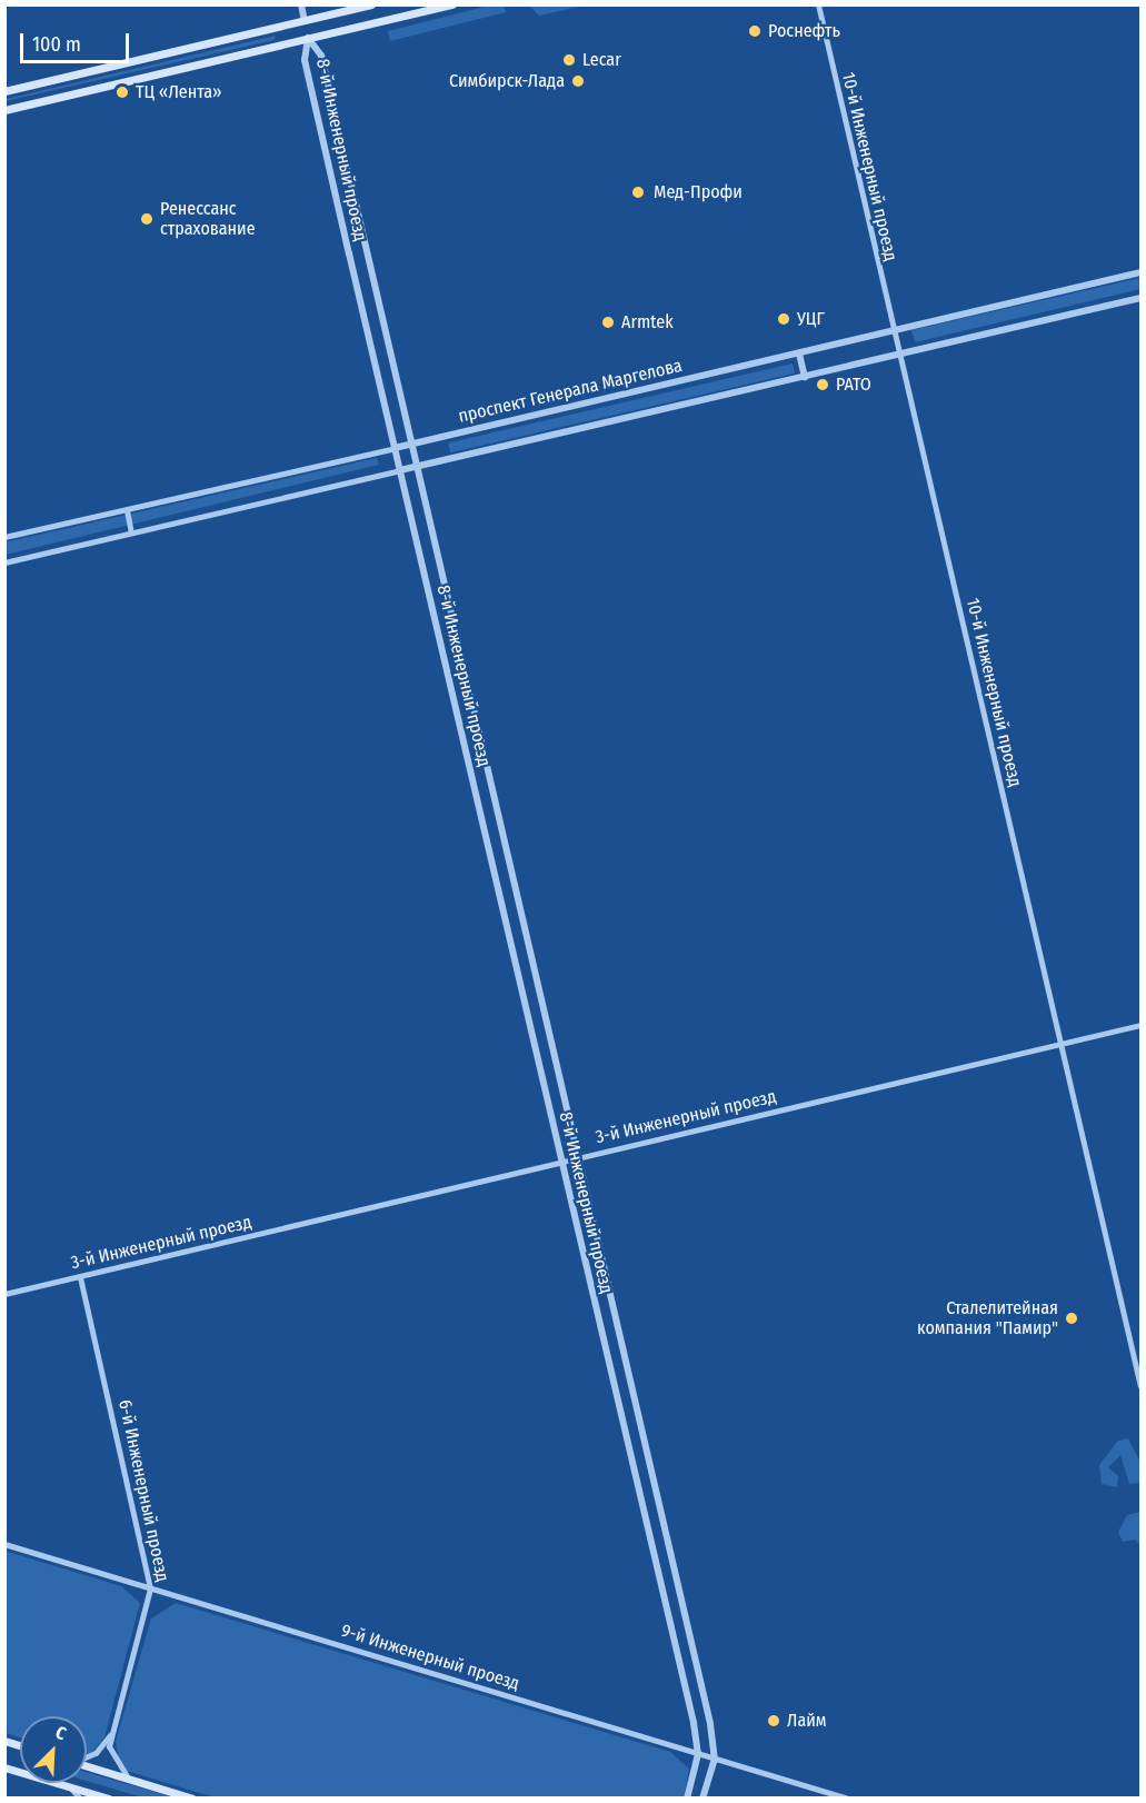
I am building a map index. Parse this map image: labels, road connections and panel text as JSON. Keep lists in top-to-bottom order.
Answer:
{
  "streets": {
    "street": [
      "8-й Инженерный проезд",
      "10-й Инженерный проезд",
      "проспект Генерала Маргелова",
      "3-й Инженерный проезд",
      "6-й Инженерный проезд",
      "9-й Инженерный проезд"
    ]
  },
  "crossings": [
    ["8-й Инженерный проезд", "проспект Генерала Маргелова"],
    ["8-й Инженерный проезд", "3-й Инженерный проезд"],
    ["8-й Инженерный проезд", "9-й Инженерный проезд"],
    ["10-й Инженерный проезд", "проспект Генерала Маргелова"],
    ["10-й Инженерный проезд", "3-й Инженерный проезд"],
    ["3-й Инженерный проезд", "6-й Инженерный проезд"],
    ["6-й Инженерный проезд", "9-й Инженерный проезд"]
  ],
  "places": [
    "Роснефть",
    "Lecar",
    "Симбирск-Лада",
    "ТЦ «Лента»",
    "Мед-Профи",
    "Ренессанс страхование",
    "УЦГ",
    "Armtek",
    "РАТО",
    "Сталелитейная компания \"Памир\"",
    "Лайм"
  ],
  "scale_bar": "100 m",
  "north": "top right"
}
